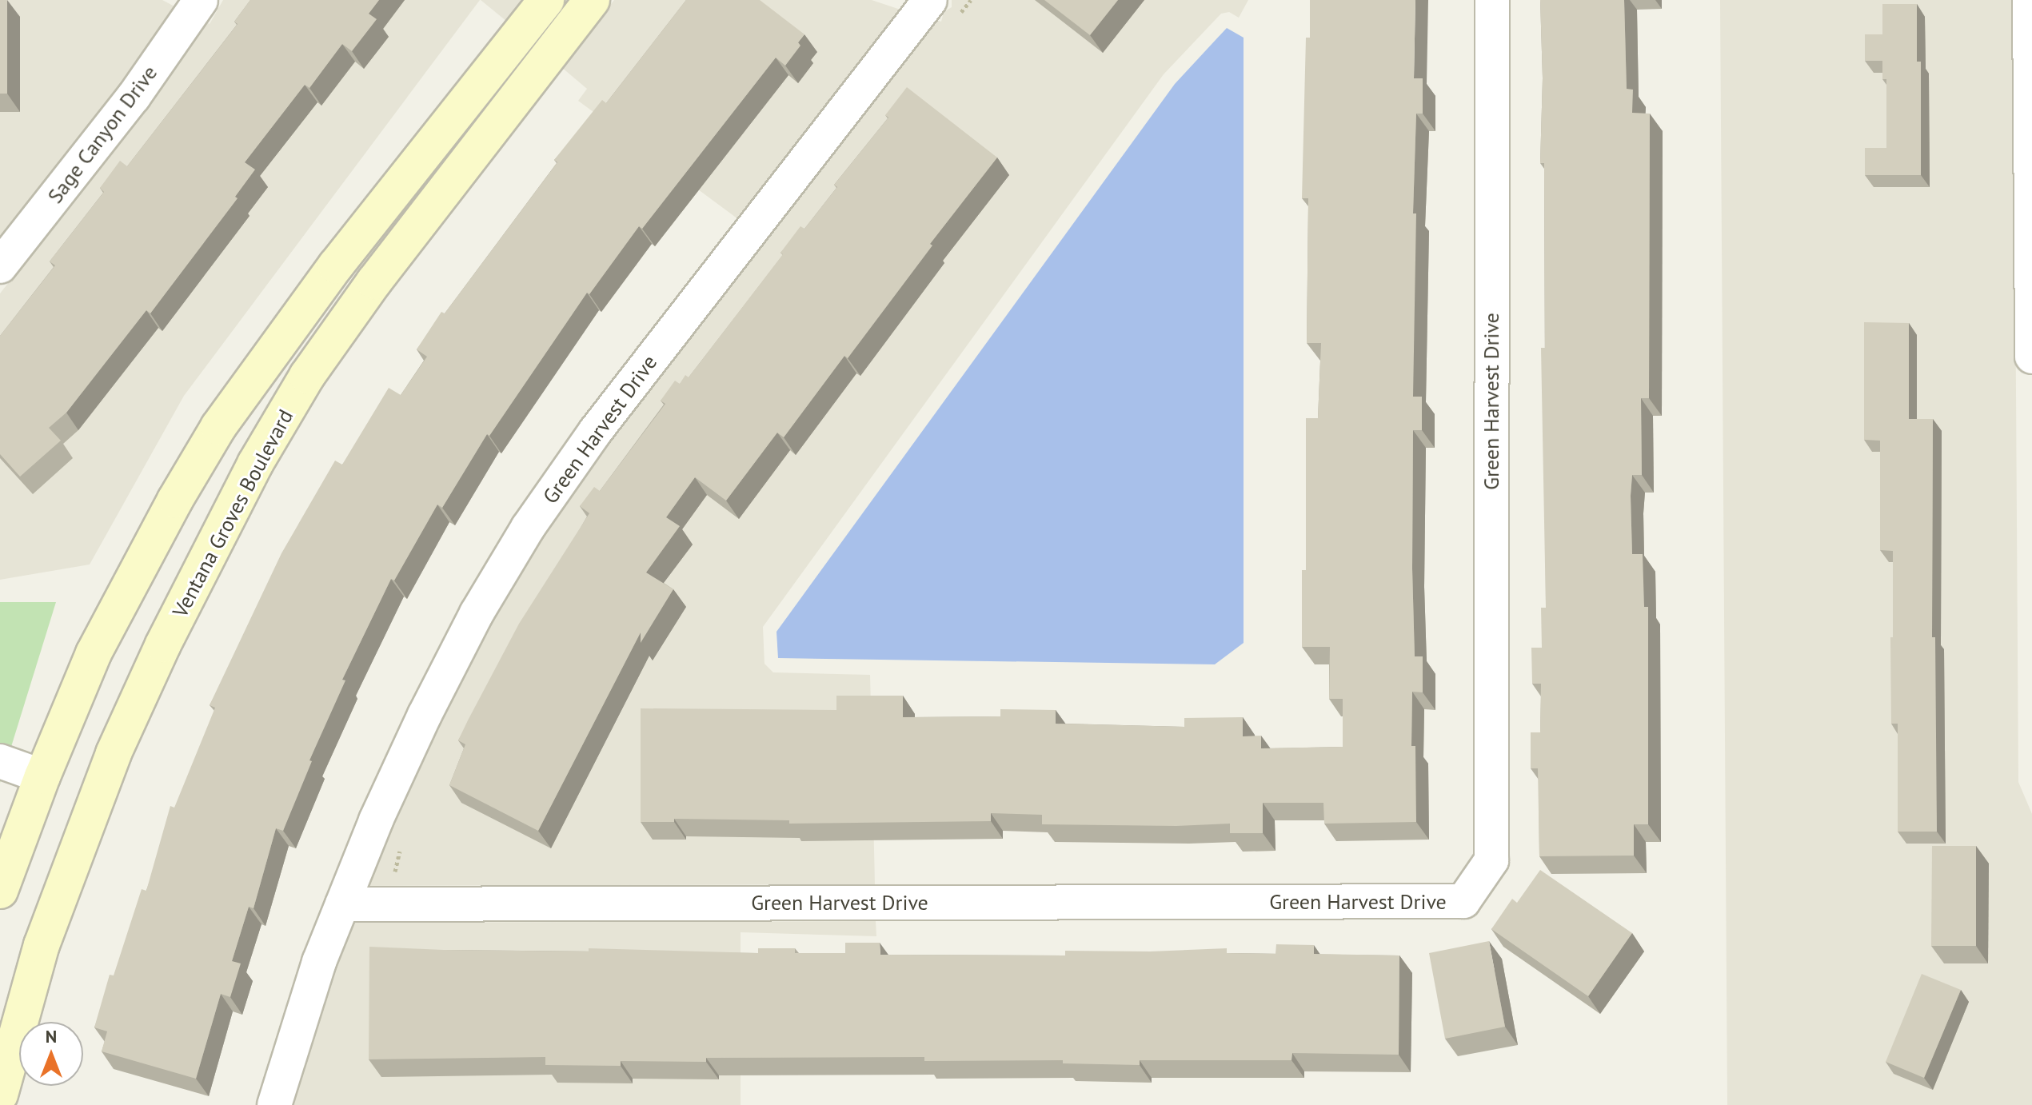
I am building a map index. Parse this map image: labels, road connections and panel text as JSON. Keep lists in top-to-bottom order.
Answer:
{
  "streets": {
    "street": ["Sage Canyon Drive", "Green Harvest Drive", "Ventana Groves Boulevard"]
  },
  "north": "top"
}
